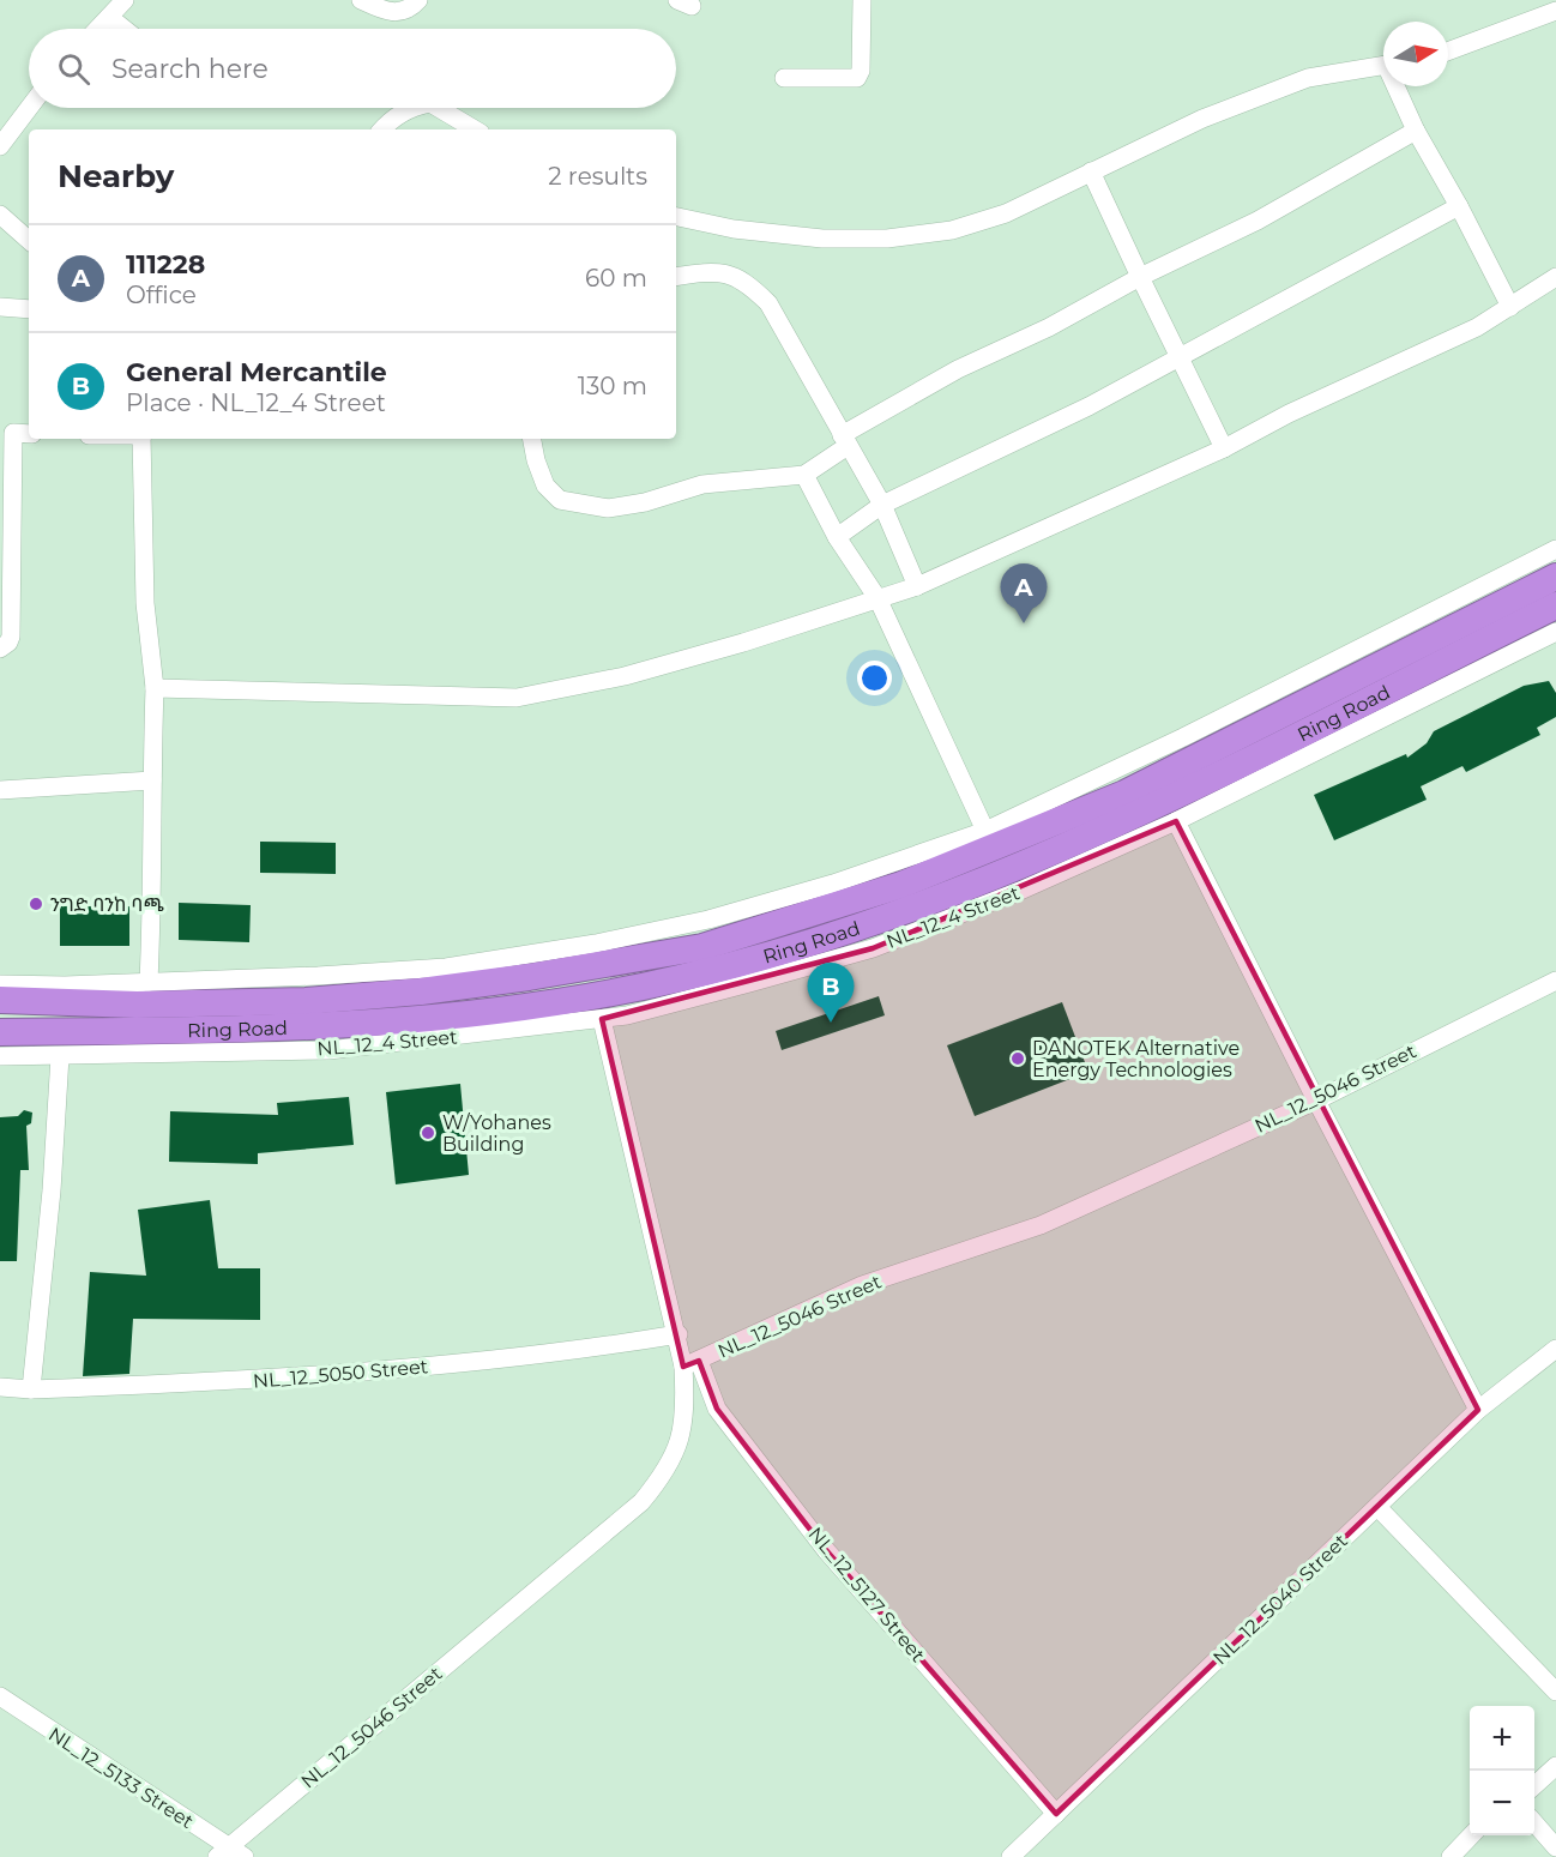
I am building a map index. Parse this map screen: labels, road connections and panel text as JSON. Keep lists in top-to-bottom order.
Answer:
{
  "streets": {
    "highway": ["Ring Road"],
    "street": [
      "NL_12_4 Street",
      "NL_12_5046 Street",
      "NL_12_5050 Street",
      "NL_12_5127 Street",
      "NL_12_5040 Street",
      "NL_12_5133 Street"
    ]
  },
  "crossings": [
    ["NL_12_5046 Street", "NL_12_5127 Street"],
    ["NL_12_5046 Street", "NL_12_5133 Street"],
    ["NL_12_5127 Street", "NL_12_5040 Street"]
  ],
  "places": ["ንግድ ባንከ ባጫ", "DANOTEK Alternative Energy Technologies", "W/Yohanes Building"],
  "north": "right",
  "page": {
    "search": "Search here",
    "heading": ["Nearby", "2 results"],
    "list": [
      {
        "mark": "A",
        "name": "111228",
        "note": "Office",
        "value": "60 m"
      },
      {
        "mark": "B",
        "name": "General Mercantile",
        "note": "Place · NL_12_4 Street",
        "value": "130 m"
      }
    ],
    "pins": ["A", "B"],
    "map_buttons": ["+", "−"]
  }
}
